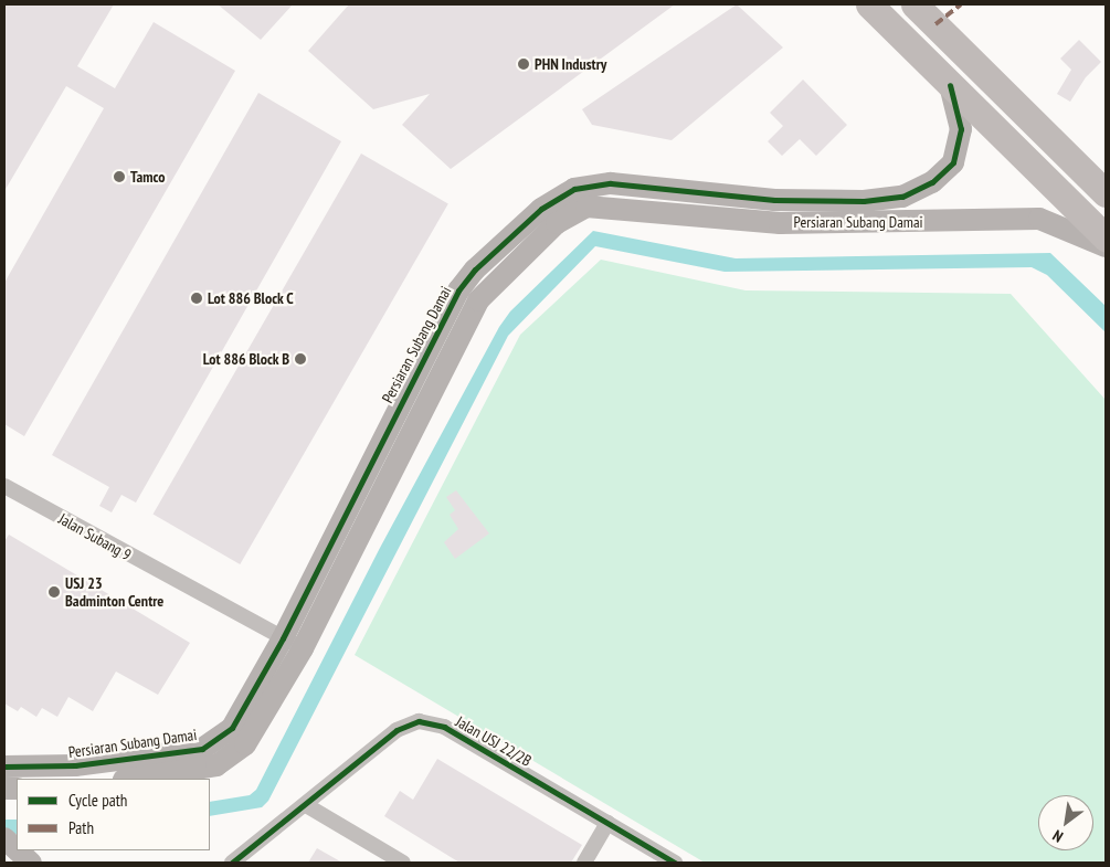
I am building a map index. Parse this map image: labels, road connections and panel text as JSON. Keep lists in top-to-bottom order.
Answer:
{
  "streets": {
    "street": ["Persiaran Subang Damai", "Jalan Subang 9", "Jalan USJ 22/2B"]
  },
  "crossings": [
    ["Persiaran Subang Damai", "Jalan Subang 9"]
  ],
  "places": [
    "PHN Industry",
    "Tamco",
    "Lot 886 Block C",
    "Lot 886 Block B",
    "USJ 23 Badminton Centre"
  ],
  "legend": ["Cycle path", "Path"],
  "north": "bottom left"
}
